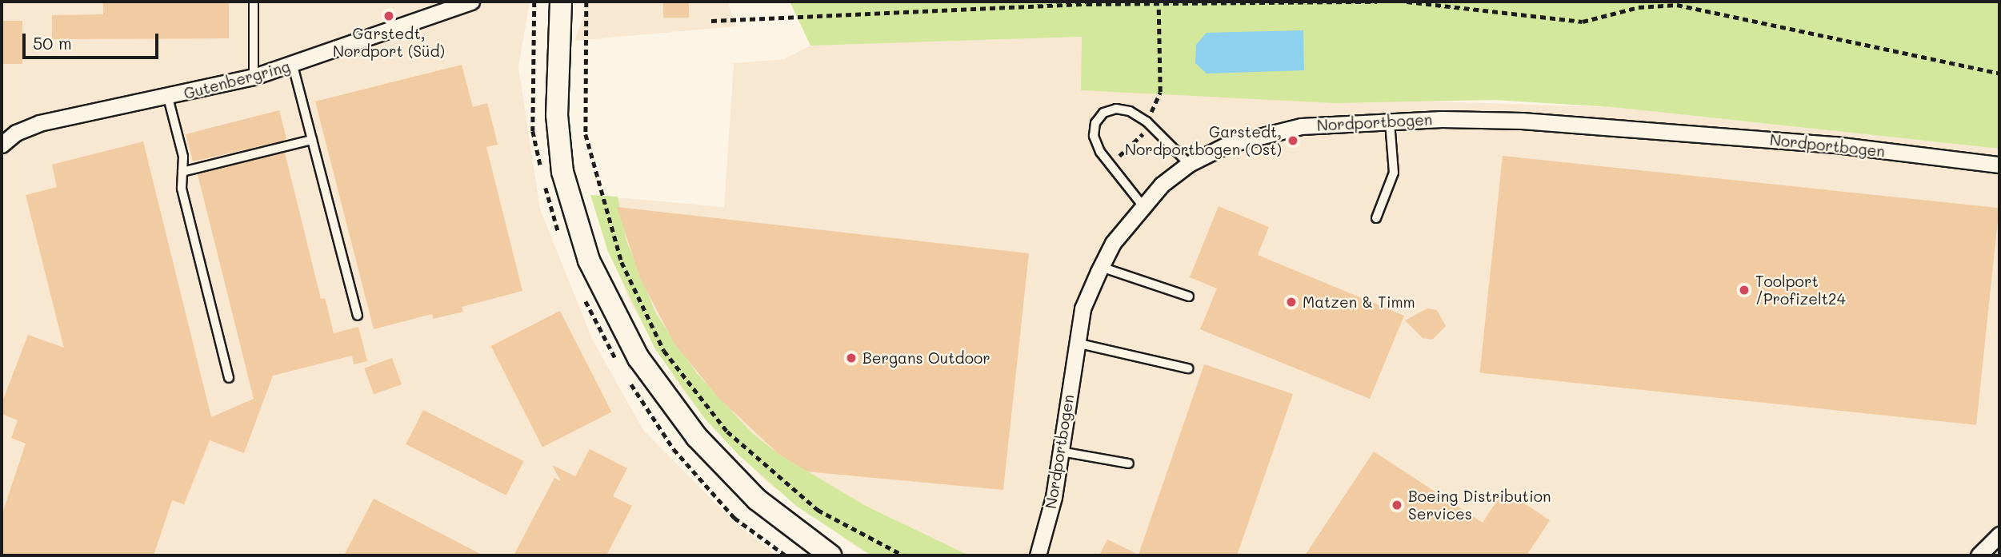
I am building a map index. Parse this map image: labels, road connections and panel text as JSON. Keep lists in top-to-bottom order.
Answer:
{
  "streets": {
    "street": ["Gutenbergring", "Nordportbogen"]
  },
  "places": [
    "Garstedt, Nordport (Süd)",
    "Garstedt, Nordportbogen (Ost)",
    "Toolport /Profizelt24",
    "Matzen & Timm",
    "Bergans Outdoor",
    "Boeing Distribution Services"
  ],
  "scale_bar": "50 m"
}
